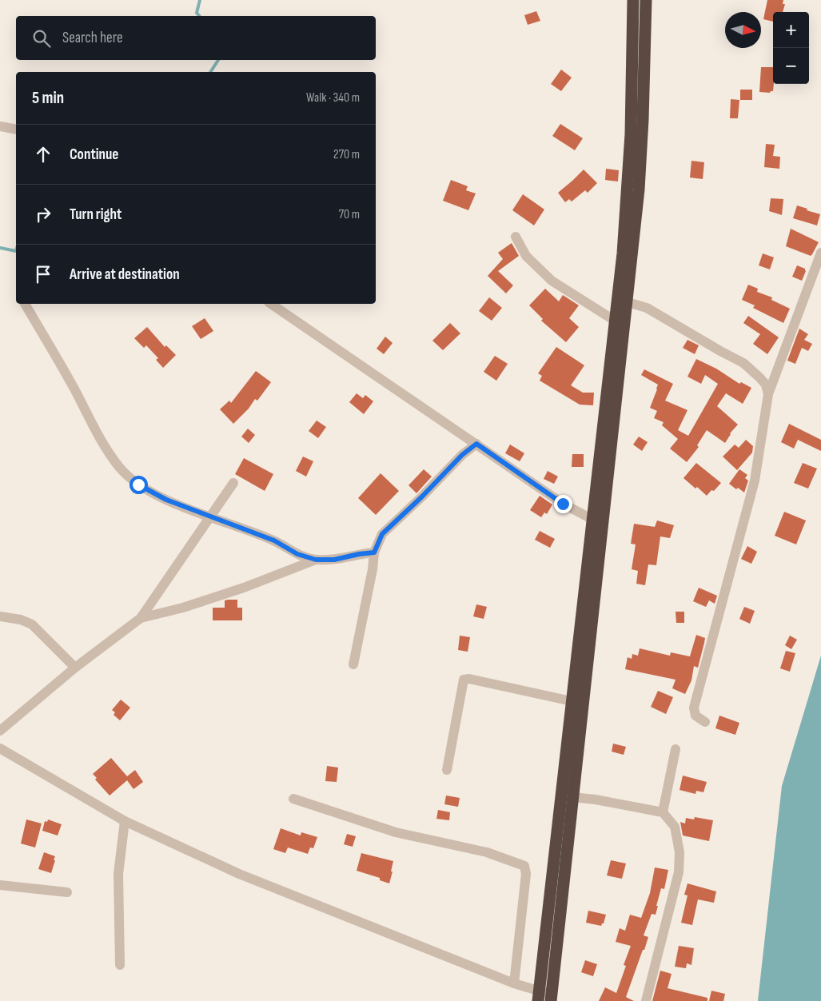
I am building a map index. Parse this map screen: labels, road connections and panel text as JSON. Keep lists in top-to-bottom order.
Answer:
{
  "north": "right",
  "page": {
    "map_buttons": ["+", "−"],
    "search": "Search here",
    "heading": ["5 min", "Walk · 340 m"],
    "list": [
      ["Continue", "270 m"],
      ["Turn right", "70 m"],
      "Arrive at destination"
    ]
  }
}
